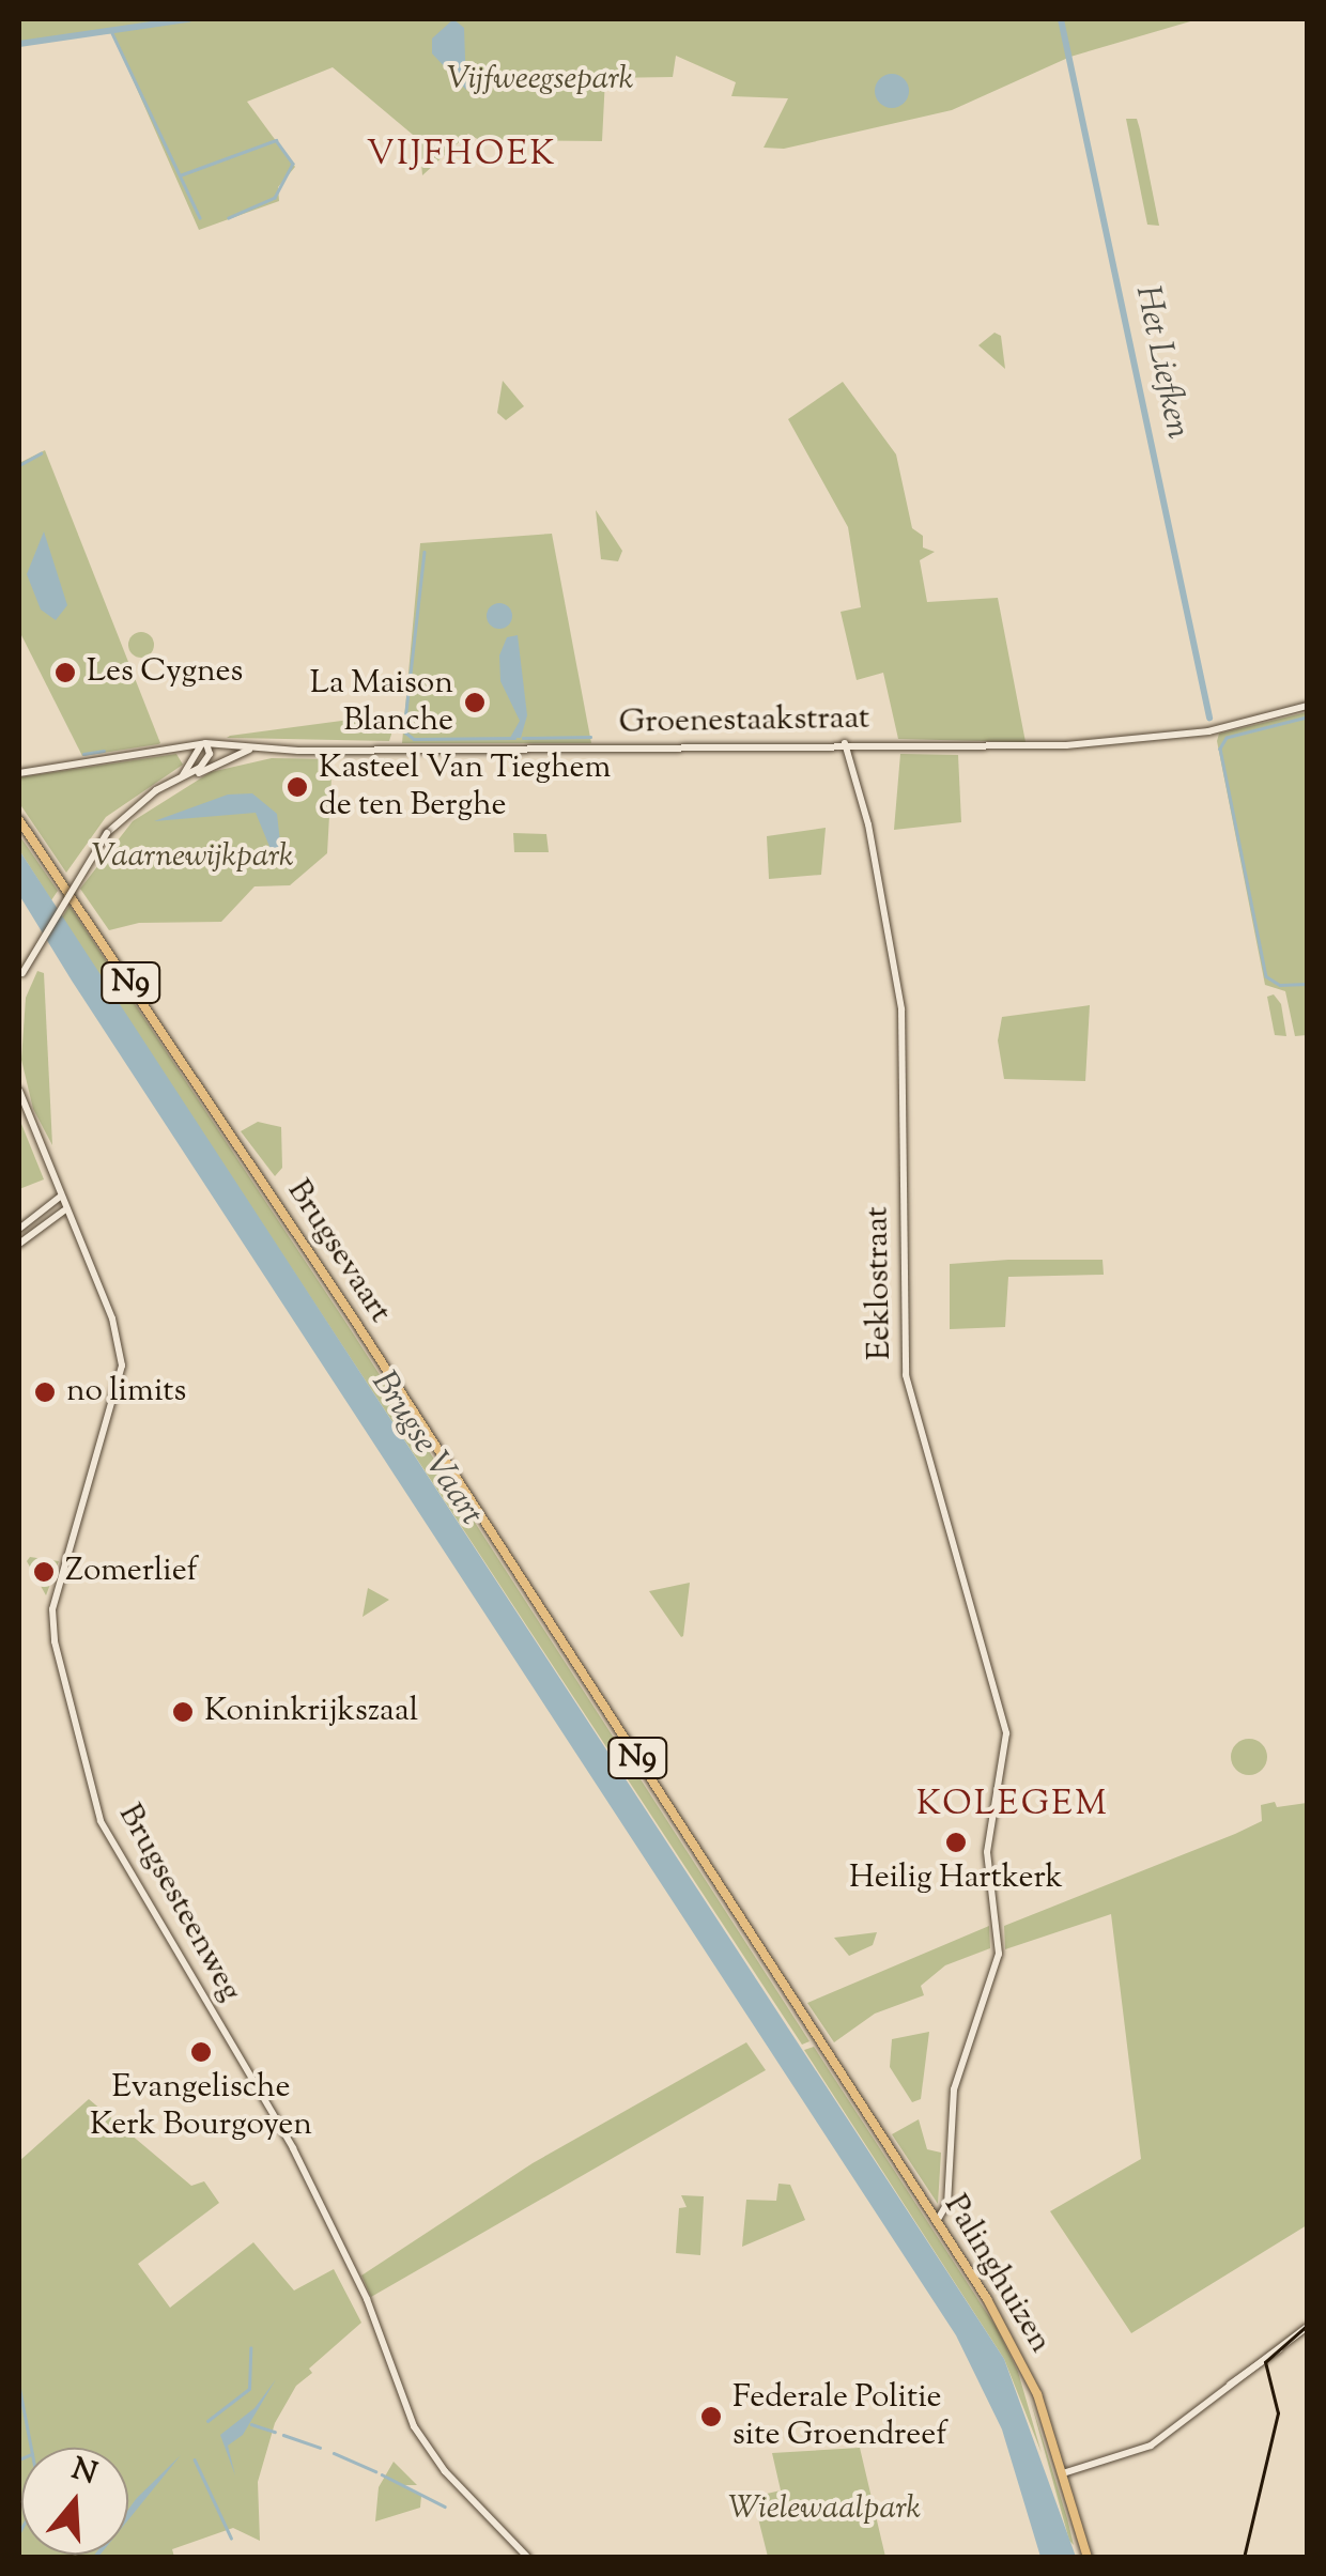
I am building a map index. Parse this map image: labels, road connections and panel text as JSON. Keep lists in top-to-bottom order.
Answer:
{
  "streets": {
    "main road": ["N9", "Brugsevaart", "Palinghuizen"],
    "street": ["Groenestaakstraat", "Eeklostraat", "Brugsesteenweg"]
  },
  "crossings": [
    ["Groenestaakstraat", "Eeklostraat"],
    ["Brugsevaart", "Palinghuizen"],
    ["Eeklostraat", "Palinghuizen"]
  ],
  "districts": ["VIJFHOEK", "KOLEGEM"],
  "water": ["Het Liefken", "Brugse Vaart"],
  "parks": ["Vijfweegsepark", "Vaarnewijkpark", "Wielewaalpark"],
  "places": [
    "Les Cygnes",
    "La Maison Blanche",
    "Kasteel Van Tieghem de ten Berghe",
    "no limits",
    "Zomerlief",
    "Koninkrijkszaal",
    "Heilig Hartkerk",
    "Evangelische Kerk Bourgoyen",
    "Federale Politie site Groendreef"
  ],
  "north": "top"
}
